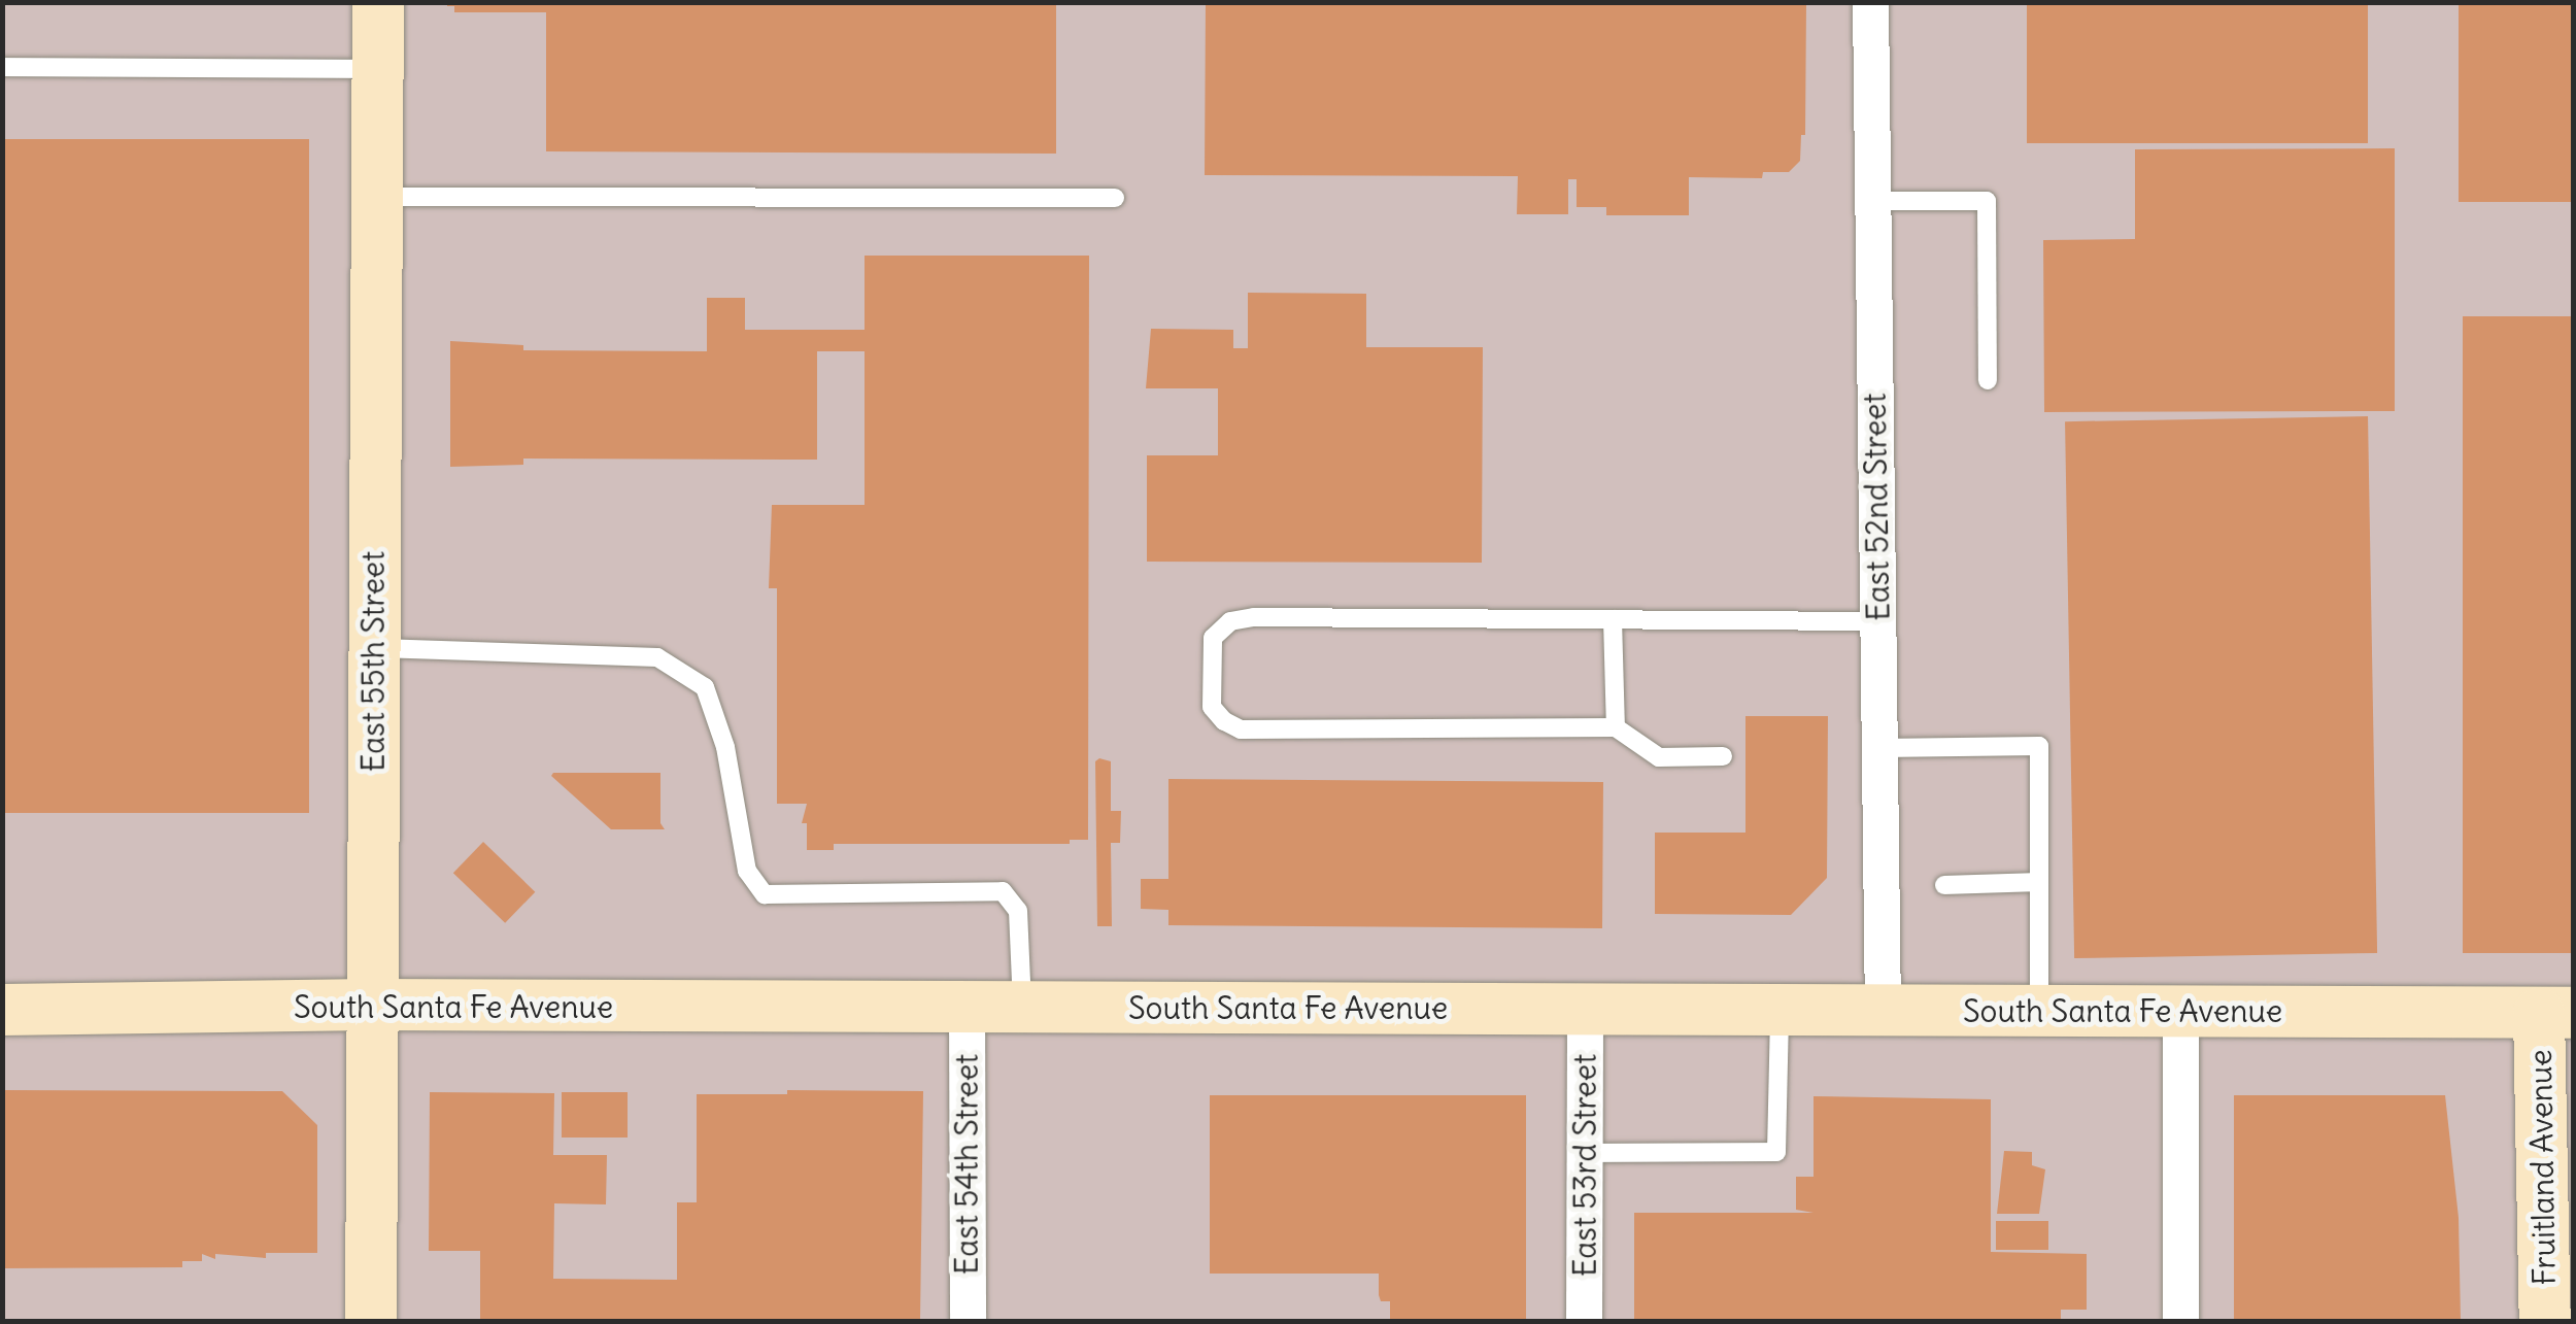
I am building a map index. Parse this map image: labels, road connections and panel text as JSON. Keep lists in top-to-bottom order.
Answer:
{
  "streets": {
    "main road": ["East 55th Street", "South Santa Fe Avenue", "Fruitland Avenue"],
    "street": ["East 52nd Street", "East 54th Street", "East 53rd Street"]
  },
  "crossings": [
    ["East 52nd Street", "South Santa Fe Avenue"],
    ["East 55th Street", "South Santa Fe Avenue"],
    ["South Santa Fe Avenue", "East 54th Street"],
    ["South Santa Fe Avenue", "East 53rd Street"],
    ["South Santa Fe Avenue", "Fruitland Avenue"]
  ]
}
